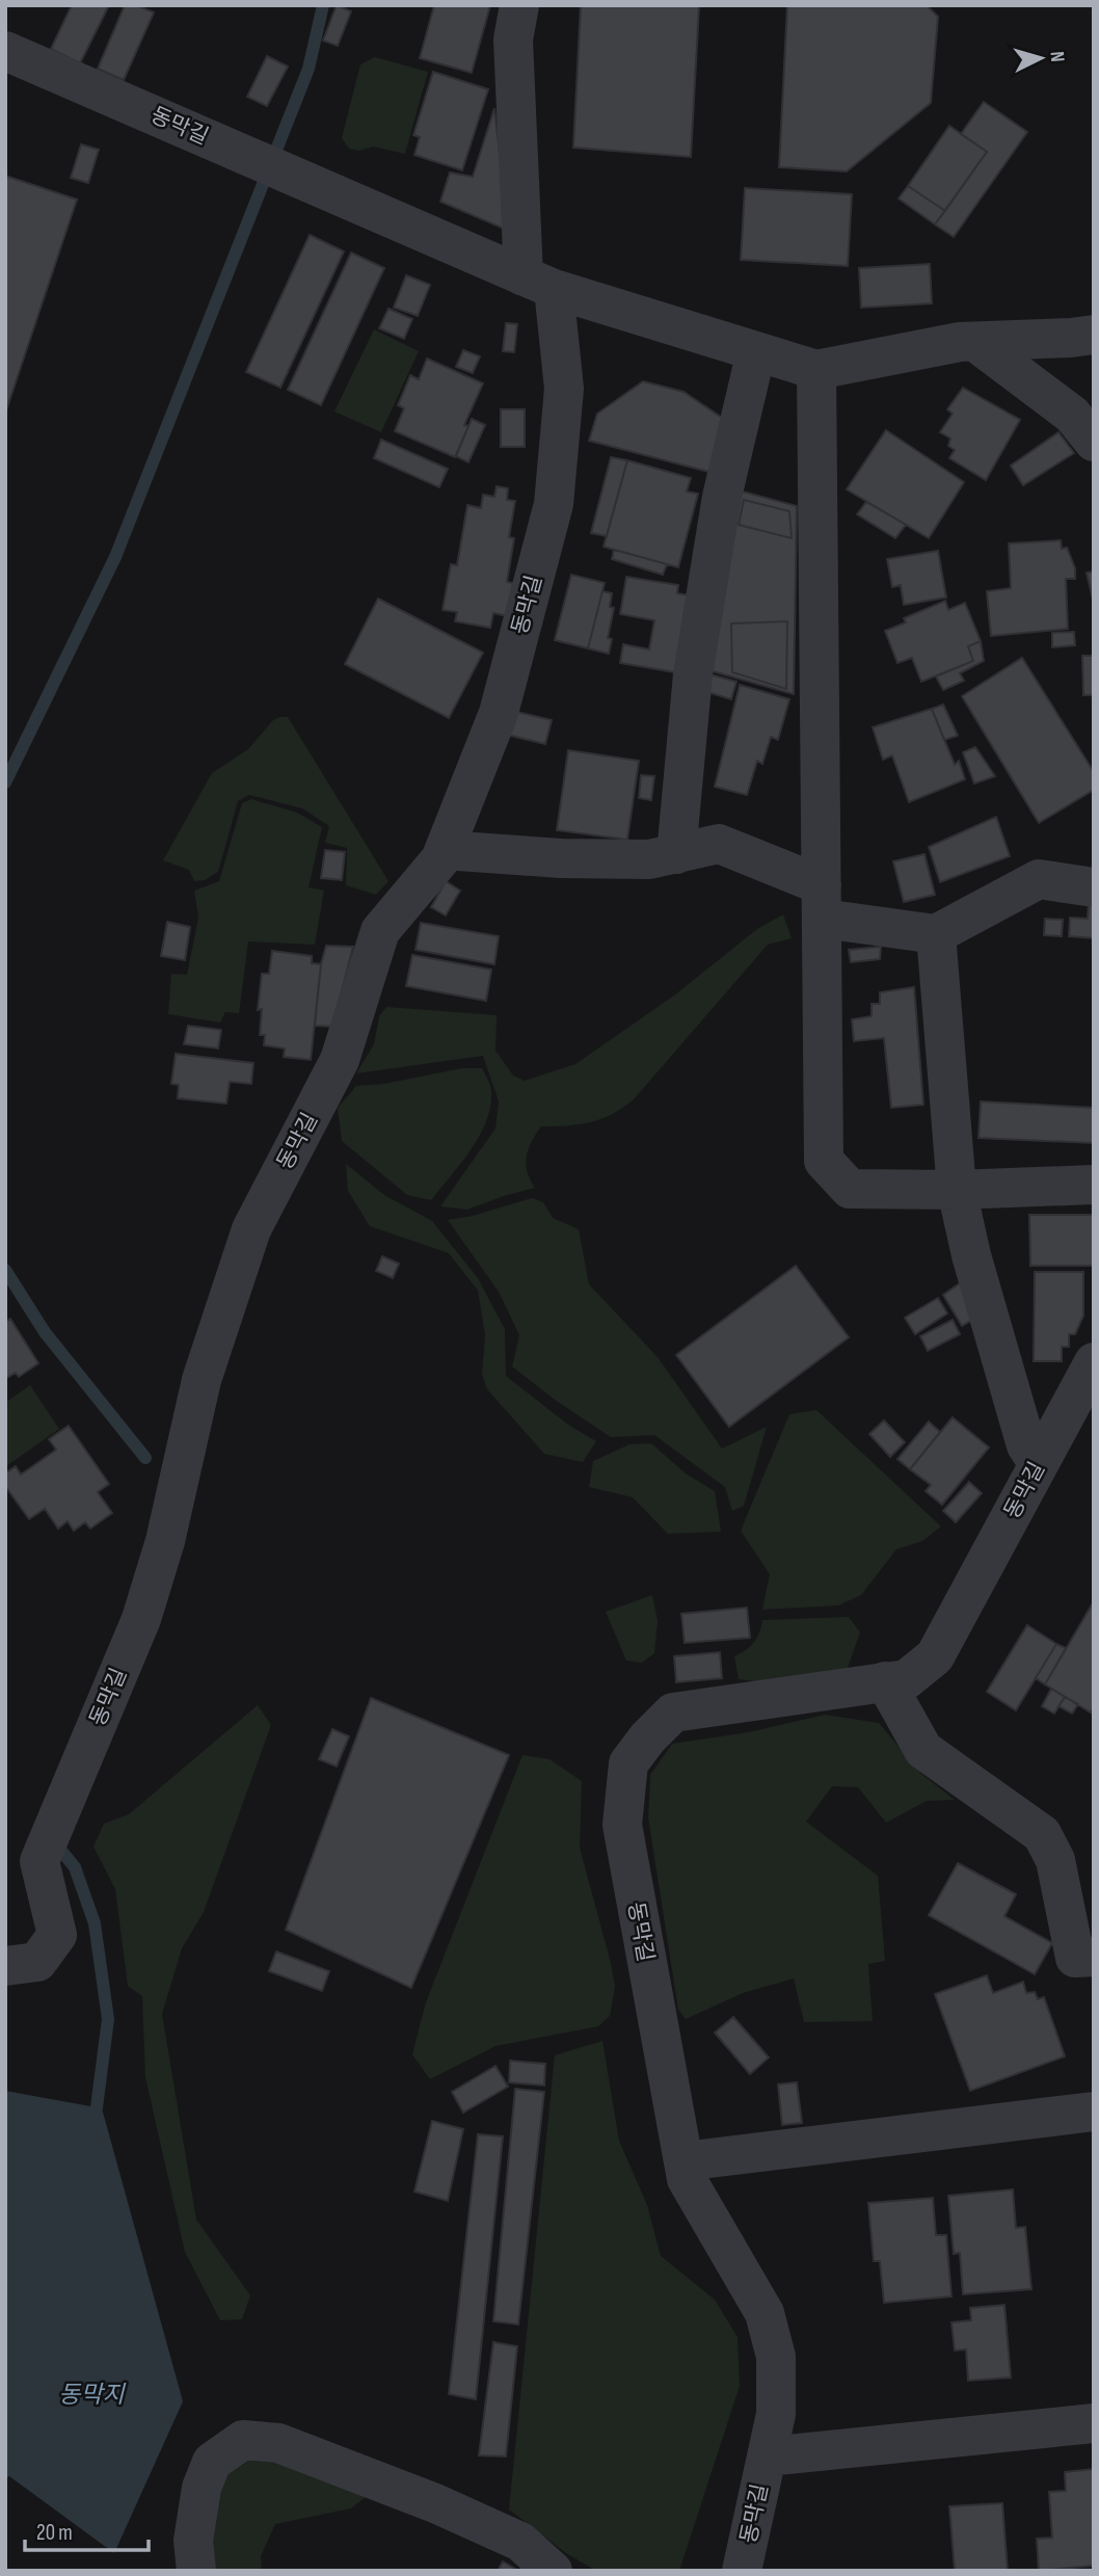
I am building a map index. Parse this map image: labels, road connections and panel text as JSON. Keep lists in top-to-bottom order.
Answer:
{
  "streets": {
    "street": ["동막길"]
  },
  "water": ["동막지"],
  "scale_bar": "20 m",
  "north": "right"
}
